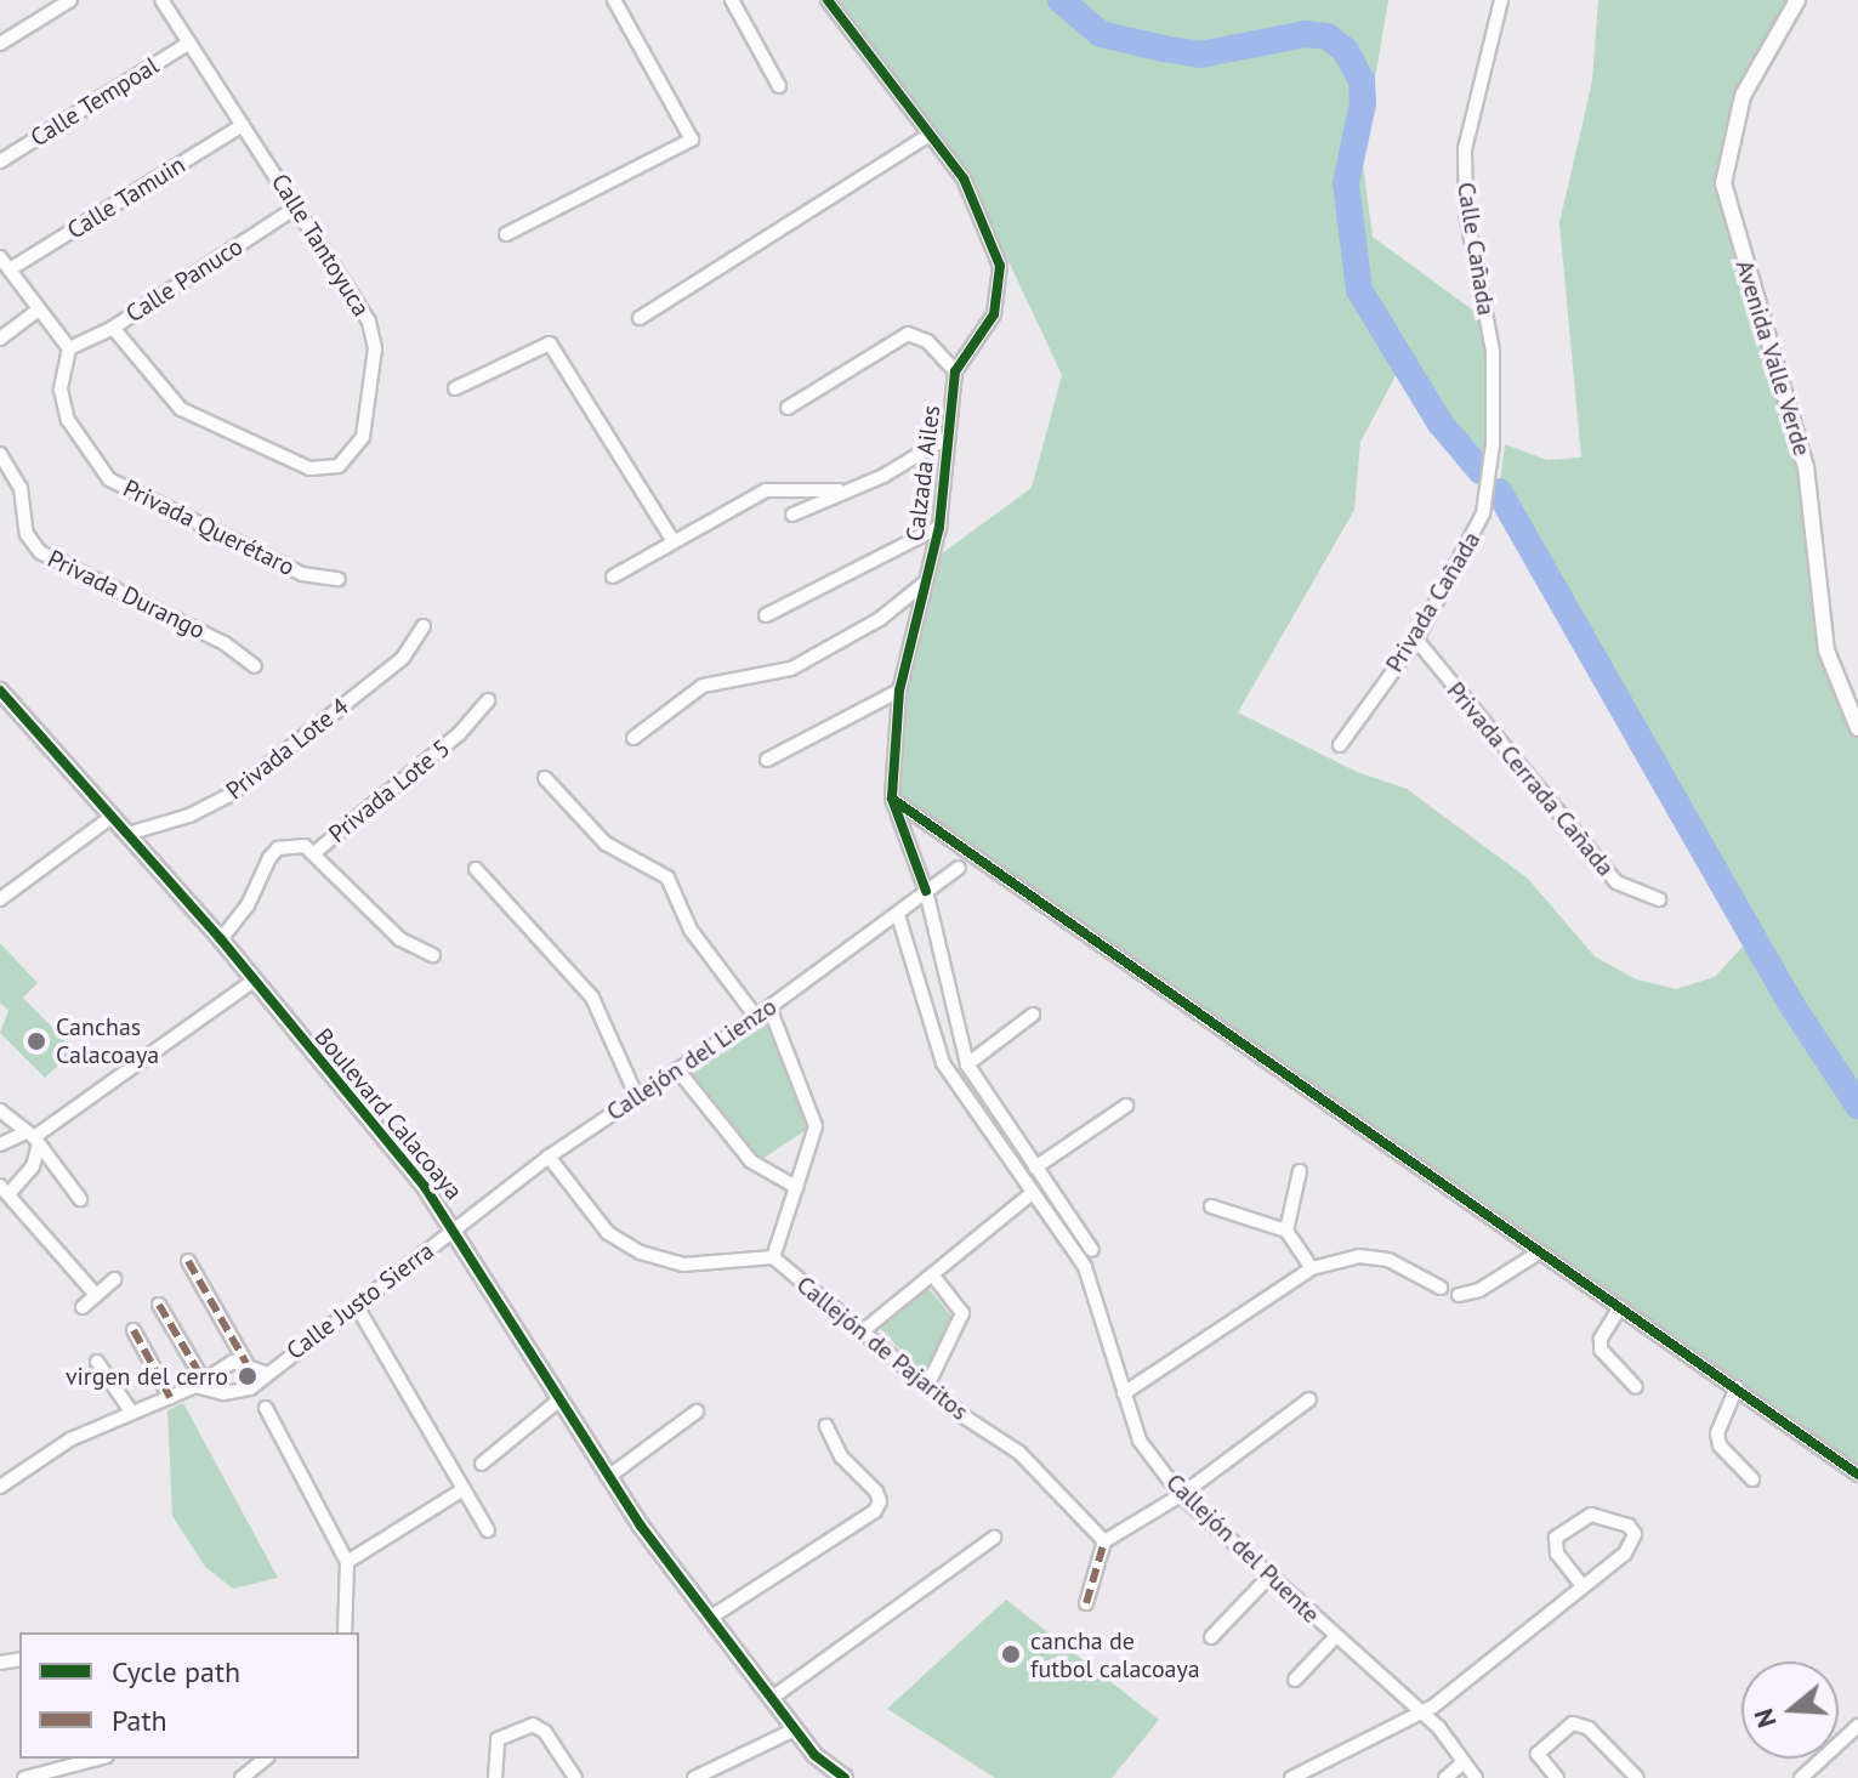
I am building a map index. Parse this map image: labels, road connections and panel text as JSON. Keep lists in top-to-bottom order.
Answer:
{
  "streets": {
    "street": [
      "Calle Tempoal",
      "Calle Tamuin",
      "Calle Tantoyuca",
      "Calle Cañada",
      "Calle Panuco",
      "Avenida Valle Verde",
      "Calzada Ailes",
      "Privada Querétaro",
      "Privada Durango",
      "Privada Cañada",
      "Privada Lote 4",
      "Privada Cerrada Cañada",
      "Privada Lote 5",
      "Callejón del Lienzo",
      "Boulevard Calacoaya",
      "Calle Justo Sierra",
      "Callejón de Pajaritos",
      "Callejón del Puente"
    ]
  },
  "crossings": [
    ["Calle Tempoal", "Calle Tantoyuca"],
    ["Calle Tamuin", "Calle Tantoyuca"],
    ["Calle Tantoyuca", "Calle Panuco"],
    ["Calle Cañada", "Privada Cañada"],
    ["Calle Panuco", "Privada Querétaro"],
    ["Calzada Ailes", "Callejón del Lienzo"],
    ["Privada Cañada", "Privada Cerrada Cañada"],
    ["Privada Lote 4", "Boulevard Calacoaya"],
    ["Callejón del Lienzo", "Boulevard Calacoaya"],
    ["Callejón del Lienzo", "Calle Justo Sierra"],
    ["Callejón del Lienzo", "Callejón de Pajaritos"],
    ["Callejón del Lienzo", "Callejón del Puente"],
    ["Boulevard Calacoaya", "Calle Justo Sierra"]
  ],
  "places": ["Canchas Calacoaya", "virgen del cerro", "cancha de futbol calacoaya"],
  "legend": ["Cycle path", "Path"],
  "north": "left"
}
